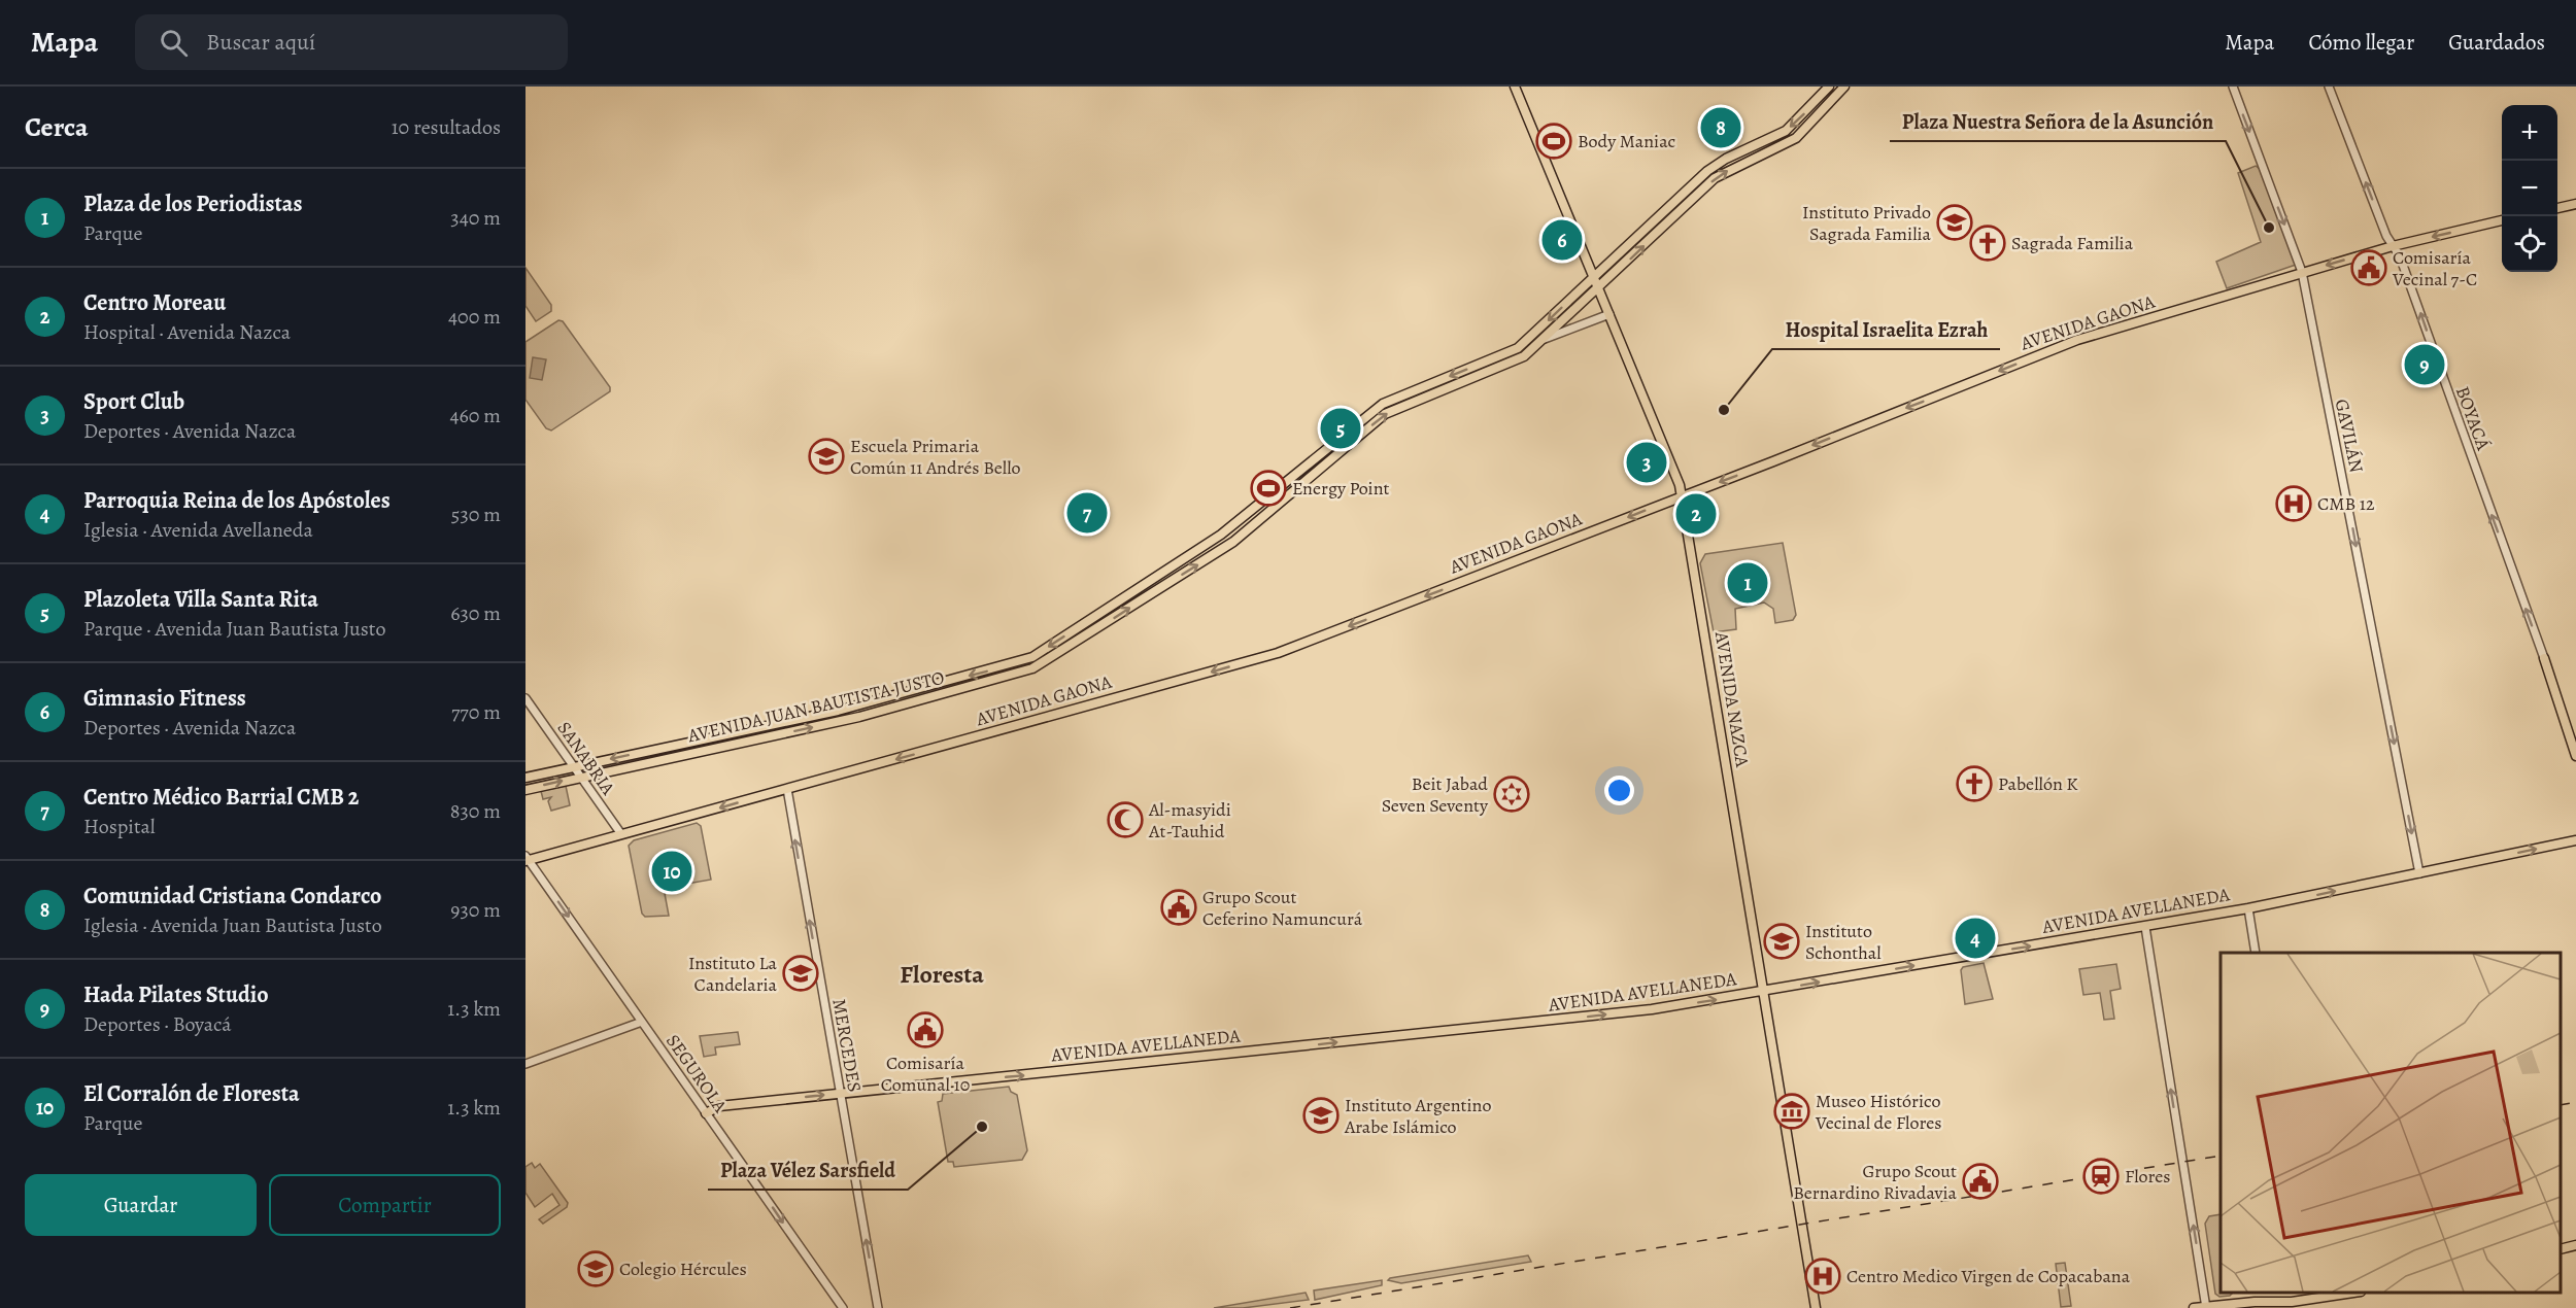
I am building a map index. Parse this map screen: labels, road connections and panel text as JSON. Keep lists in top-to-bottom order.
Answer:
{
  "streets": {
    "main road": [
      "AVENIDA GAONA",
      "AVENIDA NAZCA",
      "AVENIDA JUAN BAUTISTA JUSTO",
      "AVENIDA AVELLANEDA"
    ],
    "street": [
      "BOYACÁ",
      "GAVILÁN",
      "SANABRIA",
      "MERCEDES",
      "SEGUROLA"
    ]
  },
  "crossings": [
    ["AVENIDA GAONA", "BOYACÁ"],
    ["AVENIDA GAONA", "GAVILÁN"],
    ["AVENIDA GAONA", "AVENIDA NAZCA"],
    ["AVENIDA GAONA", "SANABRIA"],
    ["AVENIDA GAONA", "MERCEDES"],
    ["AVENIDA GAONA", "SEGUROLA"],
    ["GAVILÁN", "AVENIDA AVELLANEDA"],
    ["AVENIDA NAZCA", "AVENIDA JUAN BAUTISTA JUSTO"],
    ["AVENIDA NAZCA", "AVENIDA AVELLANEDA"],
    ["AVENIDA JUAN BAUTISTA JUSTO", "SANABRIA"],
    ["AVENIDA AVELLANEDA", "MERCEDES"],
    ["AVENIDA AVELLANEDA", "SEGUROLA"]
  ],
  "one_way": [
    "AVENIDA GAONA",
    "BOYACÁ",
    "GAVILÁN",
    "AVENIDA AVELLANEDA",
    "MERCEDES",
    "SEGUROLA"
  ],
  "districts": ["Floresta"],
  "places": {
    "sports": ["Body Maniac", "Energy Point"],
    "school or university": [
      "Instituto Privado Sagrada Familia",
      "Escuela Primaria Común 11 Andrés Bello",
      "Instituto Schonthal",
      "Instituto La Candelaria",
      "Instituto Argentino Arabe Islámico",
      "Colegio Hércules"
    ],
    "other": ["Plaza Nuestra Señora de la Asunción", "Hospital Israelita Ezrah", "Plaza Vélez Sarsfield"],
    "church": ["Sagrada Familia", "Pabellón K"],
    "public building": [
      "Comisaría Vecinal 7-C",
      "Grupo Scout Ceferino Namuncurá",
      "Comisaría Comunal 10",
      "Grupo Scout Bernardino Rivadavia"
    ],
    "hospital": ["CMB 12", "Centro Medico Virgen de Copacabana"],
    "synagogue": ["Beit Jabad Seven Seventy"],
    "mosque": ["Al-masyidi At-Tauhid"],
    "museum": ["Museo Histórico Vecinal de Flores"],
    "station": ["Flores"]
  },
  "page": {
    "header": "Mapa",
    "search": "Buscar aquí",
    "nav": ["Mapa", "Cómo llegar", "Guardados"],
    "heading": ["Cerca", "10 resultados"],
    "map_buttons": ["+", "−"],
    "pins": [
      "8",
      "6",
      "9",
      "5",
      "3",
      "7",
      "2",
      "1",
      "10",
      "4"
    ],
    "list": [
      {
        "mark": "1",
        "name": "Plaza de los Periodistas",
        "note": "Parque",
        "value": "340 m"
      },
      {
        "mark": "2",
        "name": "Centro Moreau",
        "note": "Hospital · Avenida Nazca",
        "value": "400 m"
      },
      {
        "mark": "3",
        "name": "Sport Club",
        "note": "Deportes · Avenida Nazca",
        "value": "460 m"
      },
      {
        "mark": "4",
        "name": "Parroquia Reina de los Apóstoles",
        "note": "Iglesia · Avenida Avellaneda",
        "value": "530 m"
      },
      {
        "mark": "5",
        "name": "Plazoleta Villa Santa Rita",
        "note": "Parque · Avenida Juan Bautista Justo",
        "value": "630 m"
      },
      {
        "mark": "6",
        "name": "Gimnasio Fitness",
        "note": "Deportes · Avenida Nazca",
        "value": "770 m"
      },
      {
        "mark": "7",
        "name": "Centro Médico Barrial CMB 2",
        "note": "Hospital",
        "value": "830 m"
      },
      {
        "mark": "8",
        "name": "Comunidad Cristiana Condarco",
        "note": "Iglesia · Avenida Juan Bautista Justo",
        "value": "930 m"
      },
      {
        "mark": "9",
        "name": "Hada Pilates Studio",
        "note": "Deportes · Boyacá",
        "value": "1.3 km"
      },
      {
        "mark": "10",
        "name": "El Corralón de Floresta",
        "note": "Parque",
        "value": "1.3 km"
      }
    ],
    "buttons": ["Guardar", "Compartir"]
  }
}
